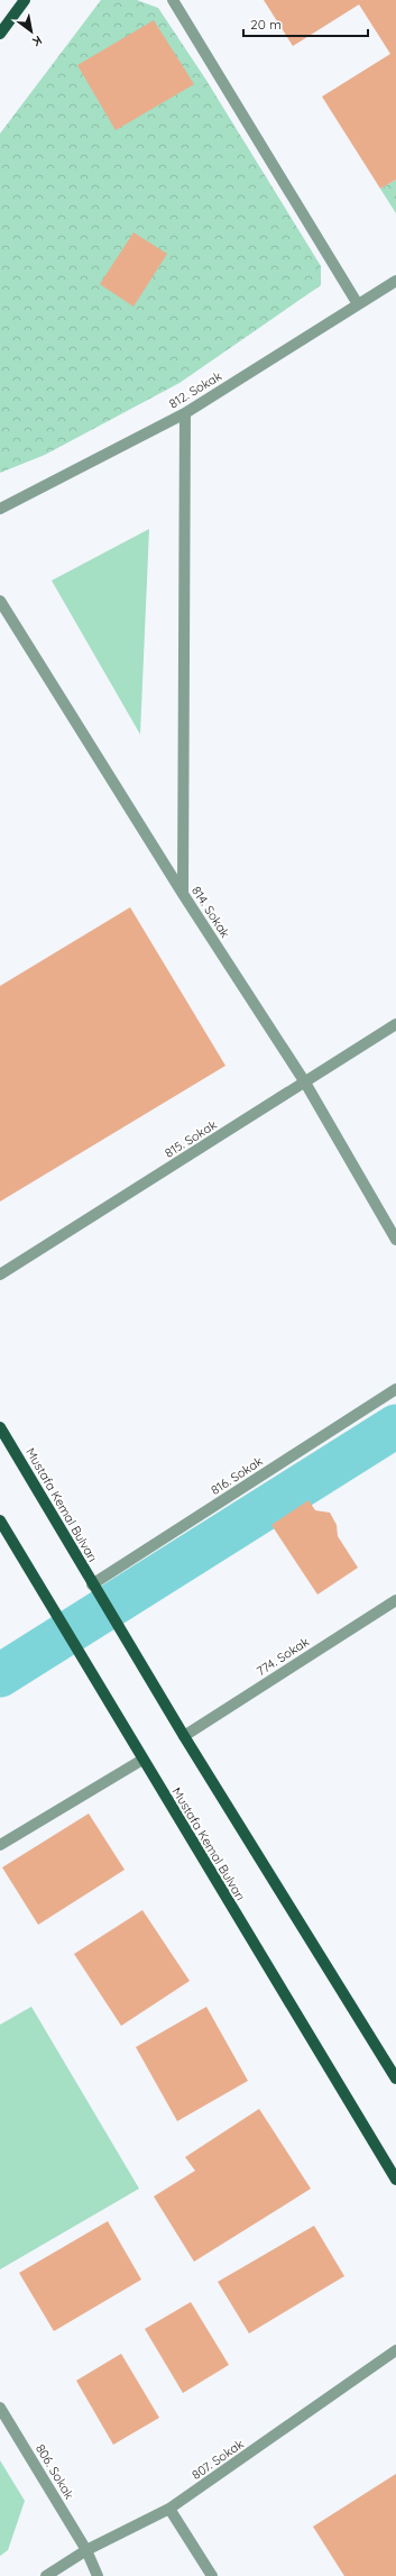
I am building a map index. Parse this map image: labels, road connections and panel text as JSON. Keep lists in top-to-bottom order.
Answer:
{
  "streets": {
    "main road": ["Mustafa Kemal Bulvarı"],
    "street": [
      "812. Sokak",
      "814. Sokak",
      "815. Sokak",
      "816. Sokak",
      "774. Sokak",
      "807. Sokak",
      "806. Sokak"
    ]
  },
  "crossings": [
    ["814. Sokak", "815. Sokak"],
    ["816. Sokak", "Mustafa Kemal Bulvarı"],
    ["Mustafa Kemal Bulvarı", "774. Sokak"],
    ["807. Sokak", "806. Sokak"]
  ],
  "scale_bar": "20 m",
  "north": "bottom right"
}
